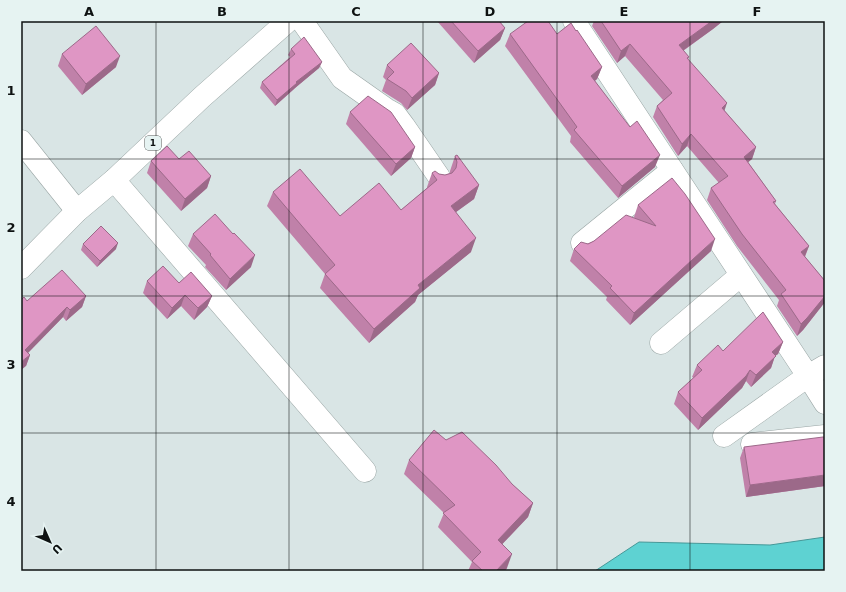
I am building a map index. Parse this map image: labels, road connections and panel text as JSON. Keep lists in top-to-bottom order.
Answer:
{
  "streets": {
    "main road": ["1"]
  },
  "north": "bottom right",
  "grid": {
    "columns": [
      "A",
      "B",
      "C",
      "D",
      "E",
      "F"
    ],
    "rows": [
      "1",
      "2",
      "3",
      "4"
    ]
  }
}
